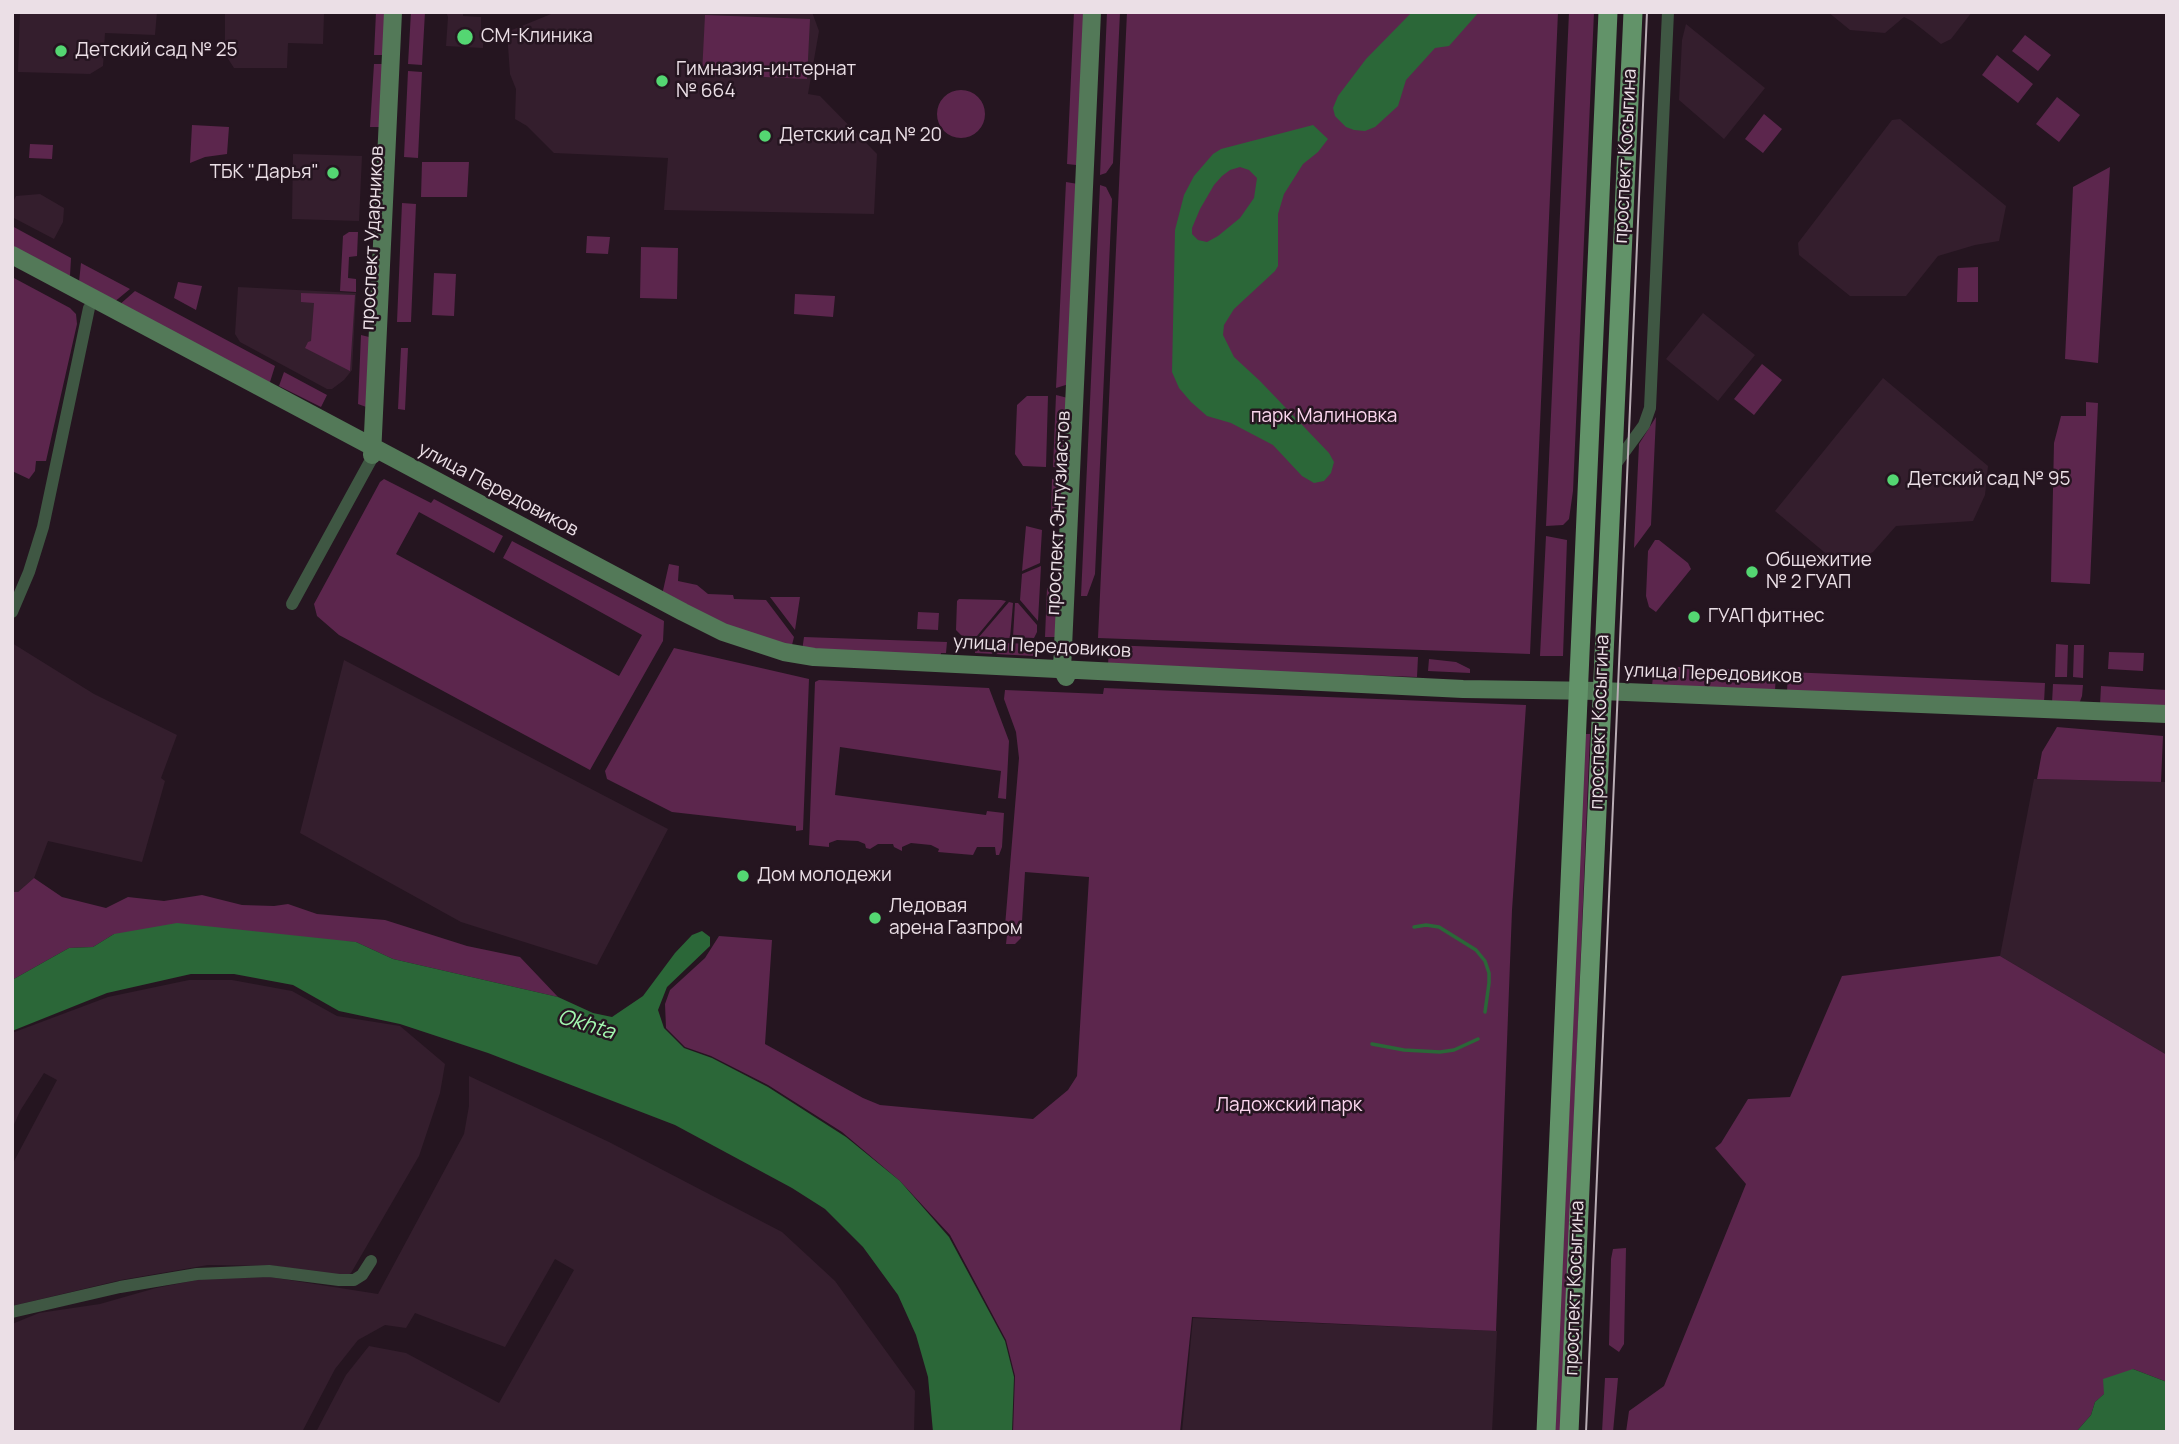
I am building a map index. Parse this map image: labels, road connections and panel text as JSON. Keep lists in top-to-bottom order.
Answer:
{
  "streets": {
    "main road": ["проспект Косыгина"],
    "street": ["проспект Ударников", "улица Передовиков", "проспект Энтузиастов"]
  },
  "crossings": [
    ["проспект Косыгина", "улица Передовиков"],
    ["проспект Ударников", "улица Передовиков"],
    ["улица Передовиков", "проспект Энтузиастов"]
  ],
  "water": ["Okhta"],
  "parks": ["парк Малиновка", "Ладожский парк"],
  "places": [
    "СМ-Клиника",
    "Детский сад № 25",
    "Гимназия-интернат № 664",
    "Детский сад № 20",
    "ТБК \"Дарья\"",
    "Детский сад № 95",
    "Общежитие № 2 ГУАП",
    "ГУАП фитнес",
    "Дом молодежи",
    "Ледовая арена Газпром"
  ]
}
